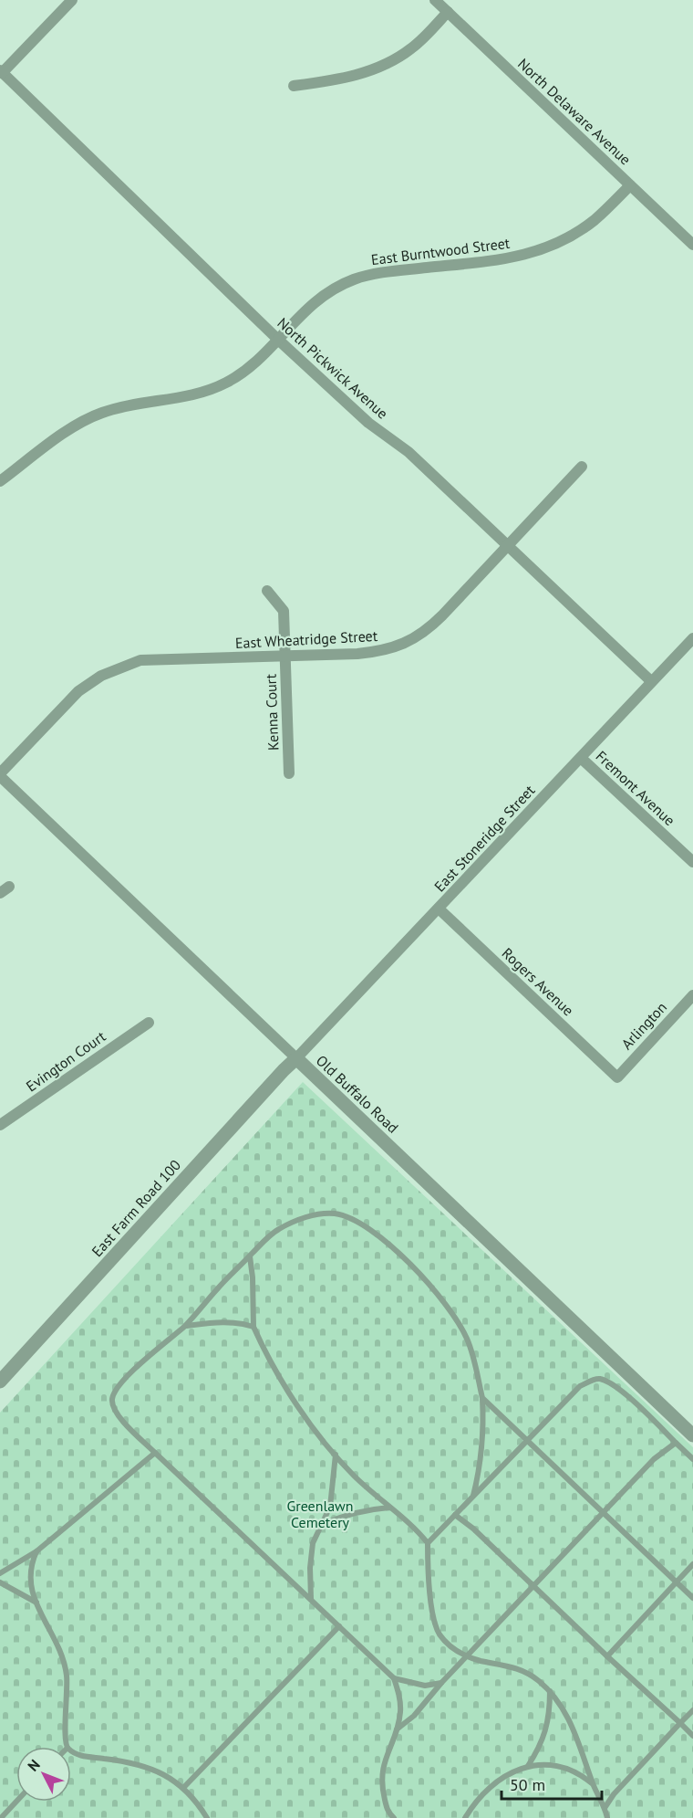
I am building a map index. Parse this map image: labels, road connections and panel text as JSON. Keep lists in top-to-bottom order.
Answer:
{
  "streets": {
    "street": [
      "North Delaware Avenue",
      "East Burntwood Street",
      "North Pickwick Avenue",
      "East Wheatridge Street",
      "Kenna Court",
      "Fremont Avenue",
      "East Stoneridge Street",
      "Rogers Avenue",
      "Arlington",
      "Evington Court",
      "Old Buffalo Road",
      "East Farm Road 100"
    ]
  },
  "crossings": [
    ["North Delaware Avenue", "East Burntwood Street"],
    ["East Burntwood Street", "North Pickwick Avenue"],
    ["North Pickwick Avenue", "East Wheatridge Street"],
    ["North Pickwick Avenue", "East Stoneridge Street"],
    ["East Wheatridge Street", "Kenna Court"],
    ["East Wheatridge Street", "Old Buffalo Road"],
    ["Fremont Avenue", "East Stoneridge Street"],
    ["East Stoneridge Street", "Rogers Avenue"],
    ["East Stoneridge Street", "Old Buffalo Road"],
    ["East Stoneridge Street", "East Farm Road 100"],
    ["Rogers Avenue", "Arlington"],
    ["Old Buffalo Road", "East Farm Road 100"]
  ],
  "parks": ["Greenlawn Cemetery"],
  "scale_bar": "50 m",
  "north": "top left"
}
